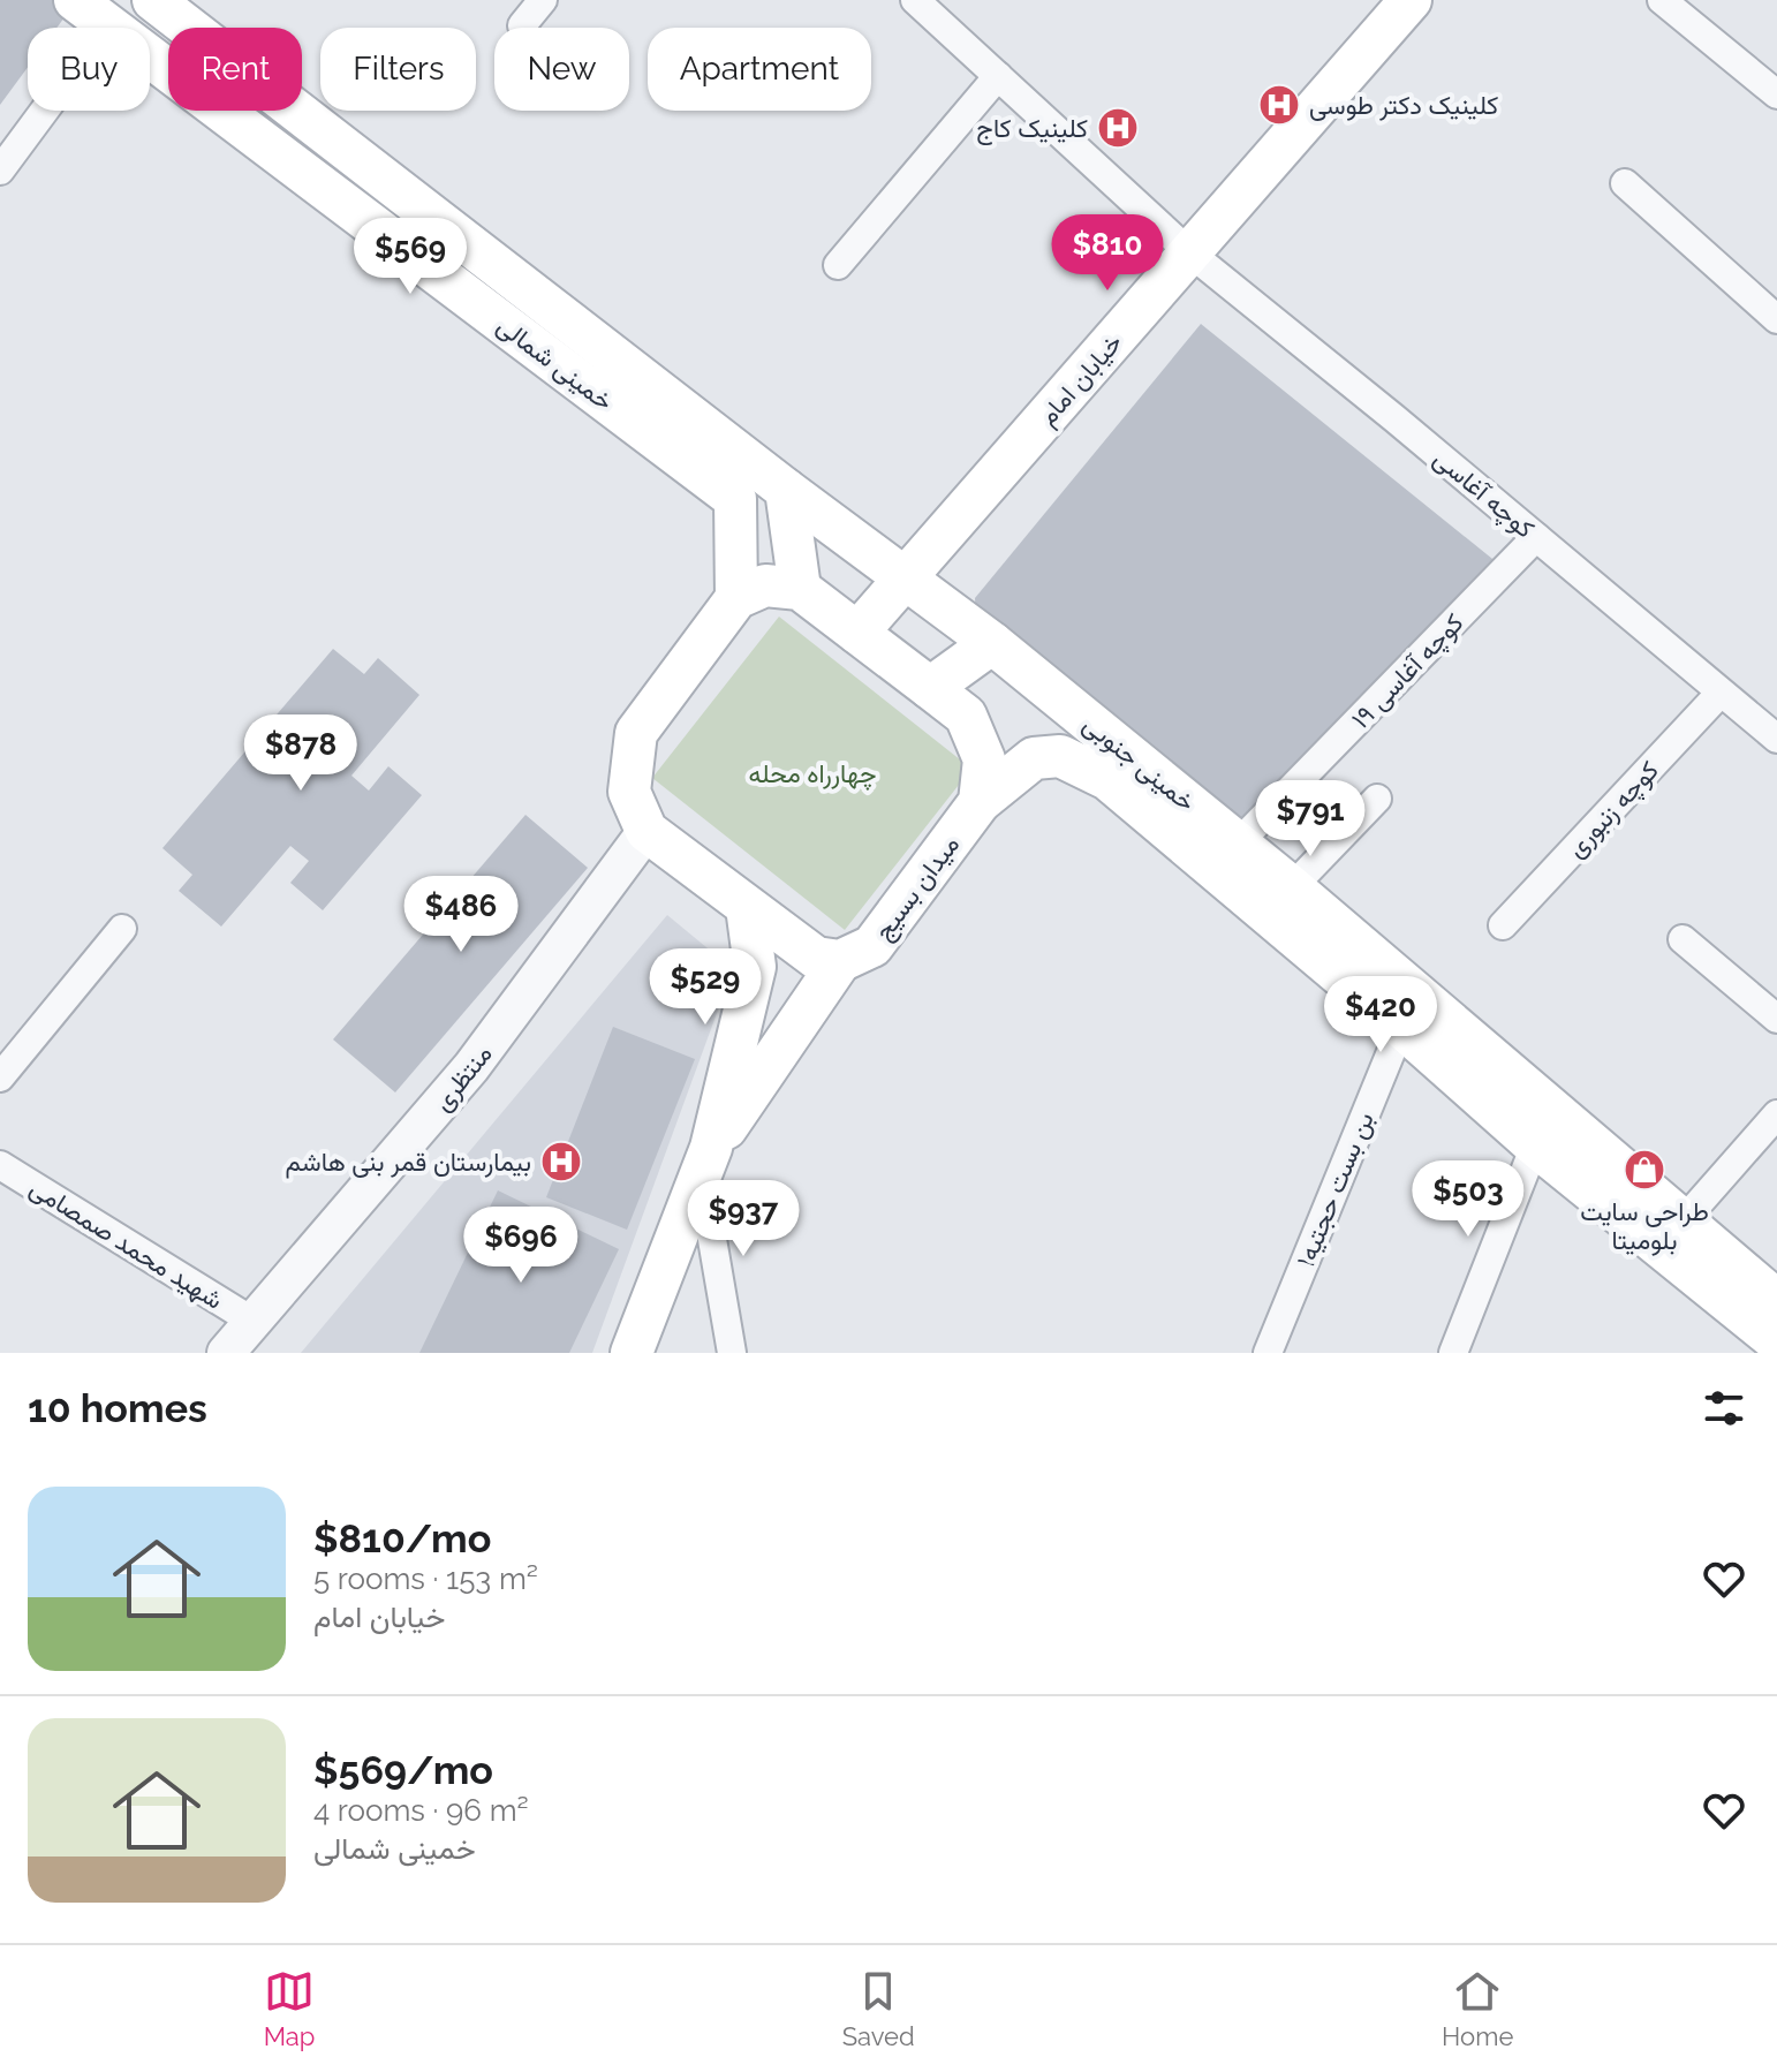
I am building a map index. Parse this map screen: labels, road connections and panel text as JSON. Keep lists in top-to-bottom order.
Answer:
{
  "streets": {
    "main road": [
      "خمینی شمالی",
      "خیابان امام",
      "خمینی جنوبی",
      "میدان بسیج"
    ],
    "street": [
      "کوچه آغاسی",
      "کوچه آغاسی ۱۹",
      "کوچه زنبوری",
      "منتظری",
      "بن بست حجتیه۱",
      "شهید محمد صمصامی"
    ]
  },
  "crossings": [
    ["خمینی شمالی", "خمینی جنوبی"],
    ["خیابان امام", "کوچه آغاسی"],
    ["خیابان امام", "خمینی جنوبی"],
    ["کوچه آغاسی", "کوچه آغاسی ۱۹"],
    ["کوچه آغاسی", "کوچه زنبوری"],
    ["کوچه آغاسی ۱۹", "خمینی جنوبی"],
    ["خمینی جنوبی", "میدان بسیج"],
    ["خمینی جنوبی", "بن بست حجتیه۱"],
    ["منتظری", "شهید محمد صمصامی"]
  ],
  "parks": ["چهارراه محله"],
  "places": {
    "hospital": ["کلینیک دکتر طوسی", "کلینیک کاج", "بیمارستان قمر بنی هاشم"],
    "shop": ["طراحی سایت بلومیتا"]
  },
  "page": {
    "chip": [
      "Buy",
      "Rent",
      "Filters",
      "New",
      "Apartment"
    ],
    "price": [
      "$810",
      "$569",
      "$878",
      "$791",
      "$486",
      "$529",
      "$420",
      "$503",
      "$937",
      "$696"
    ],
    "heading": "10 homes",
    "list": [
      {
        "name": "$810/mo",
        "note": "5 rooms · 153 m² · خیابان امام"
      },
      {
        "name": "$569/mo",
        "note": "4 rooms · 96 m² · خمینی شمالی"
      }
    ],
    "tabs": ["Map", "Saved", "Home"]
  }
}
